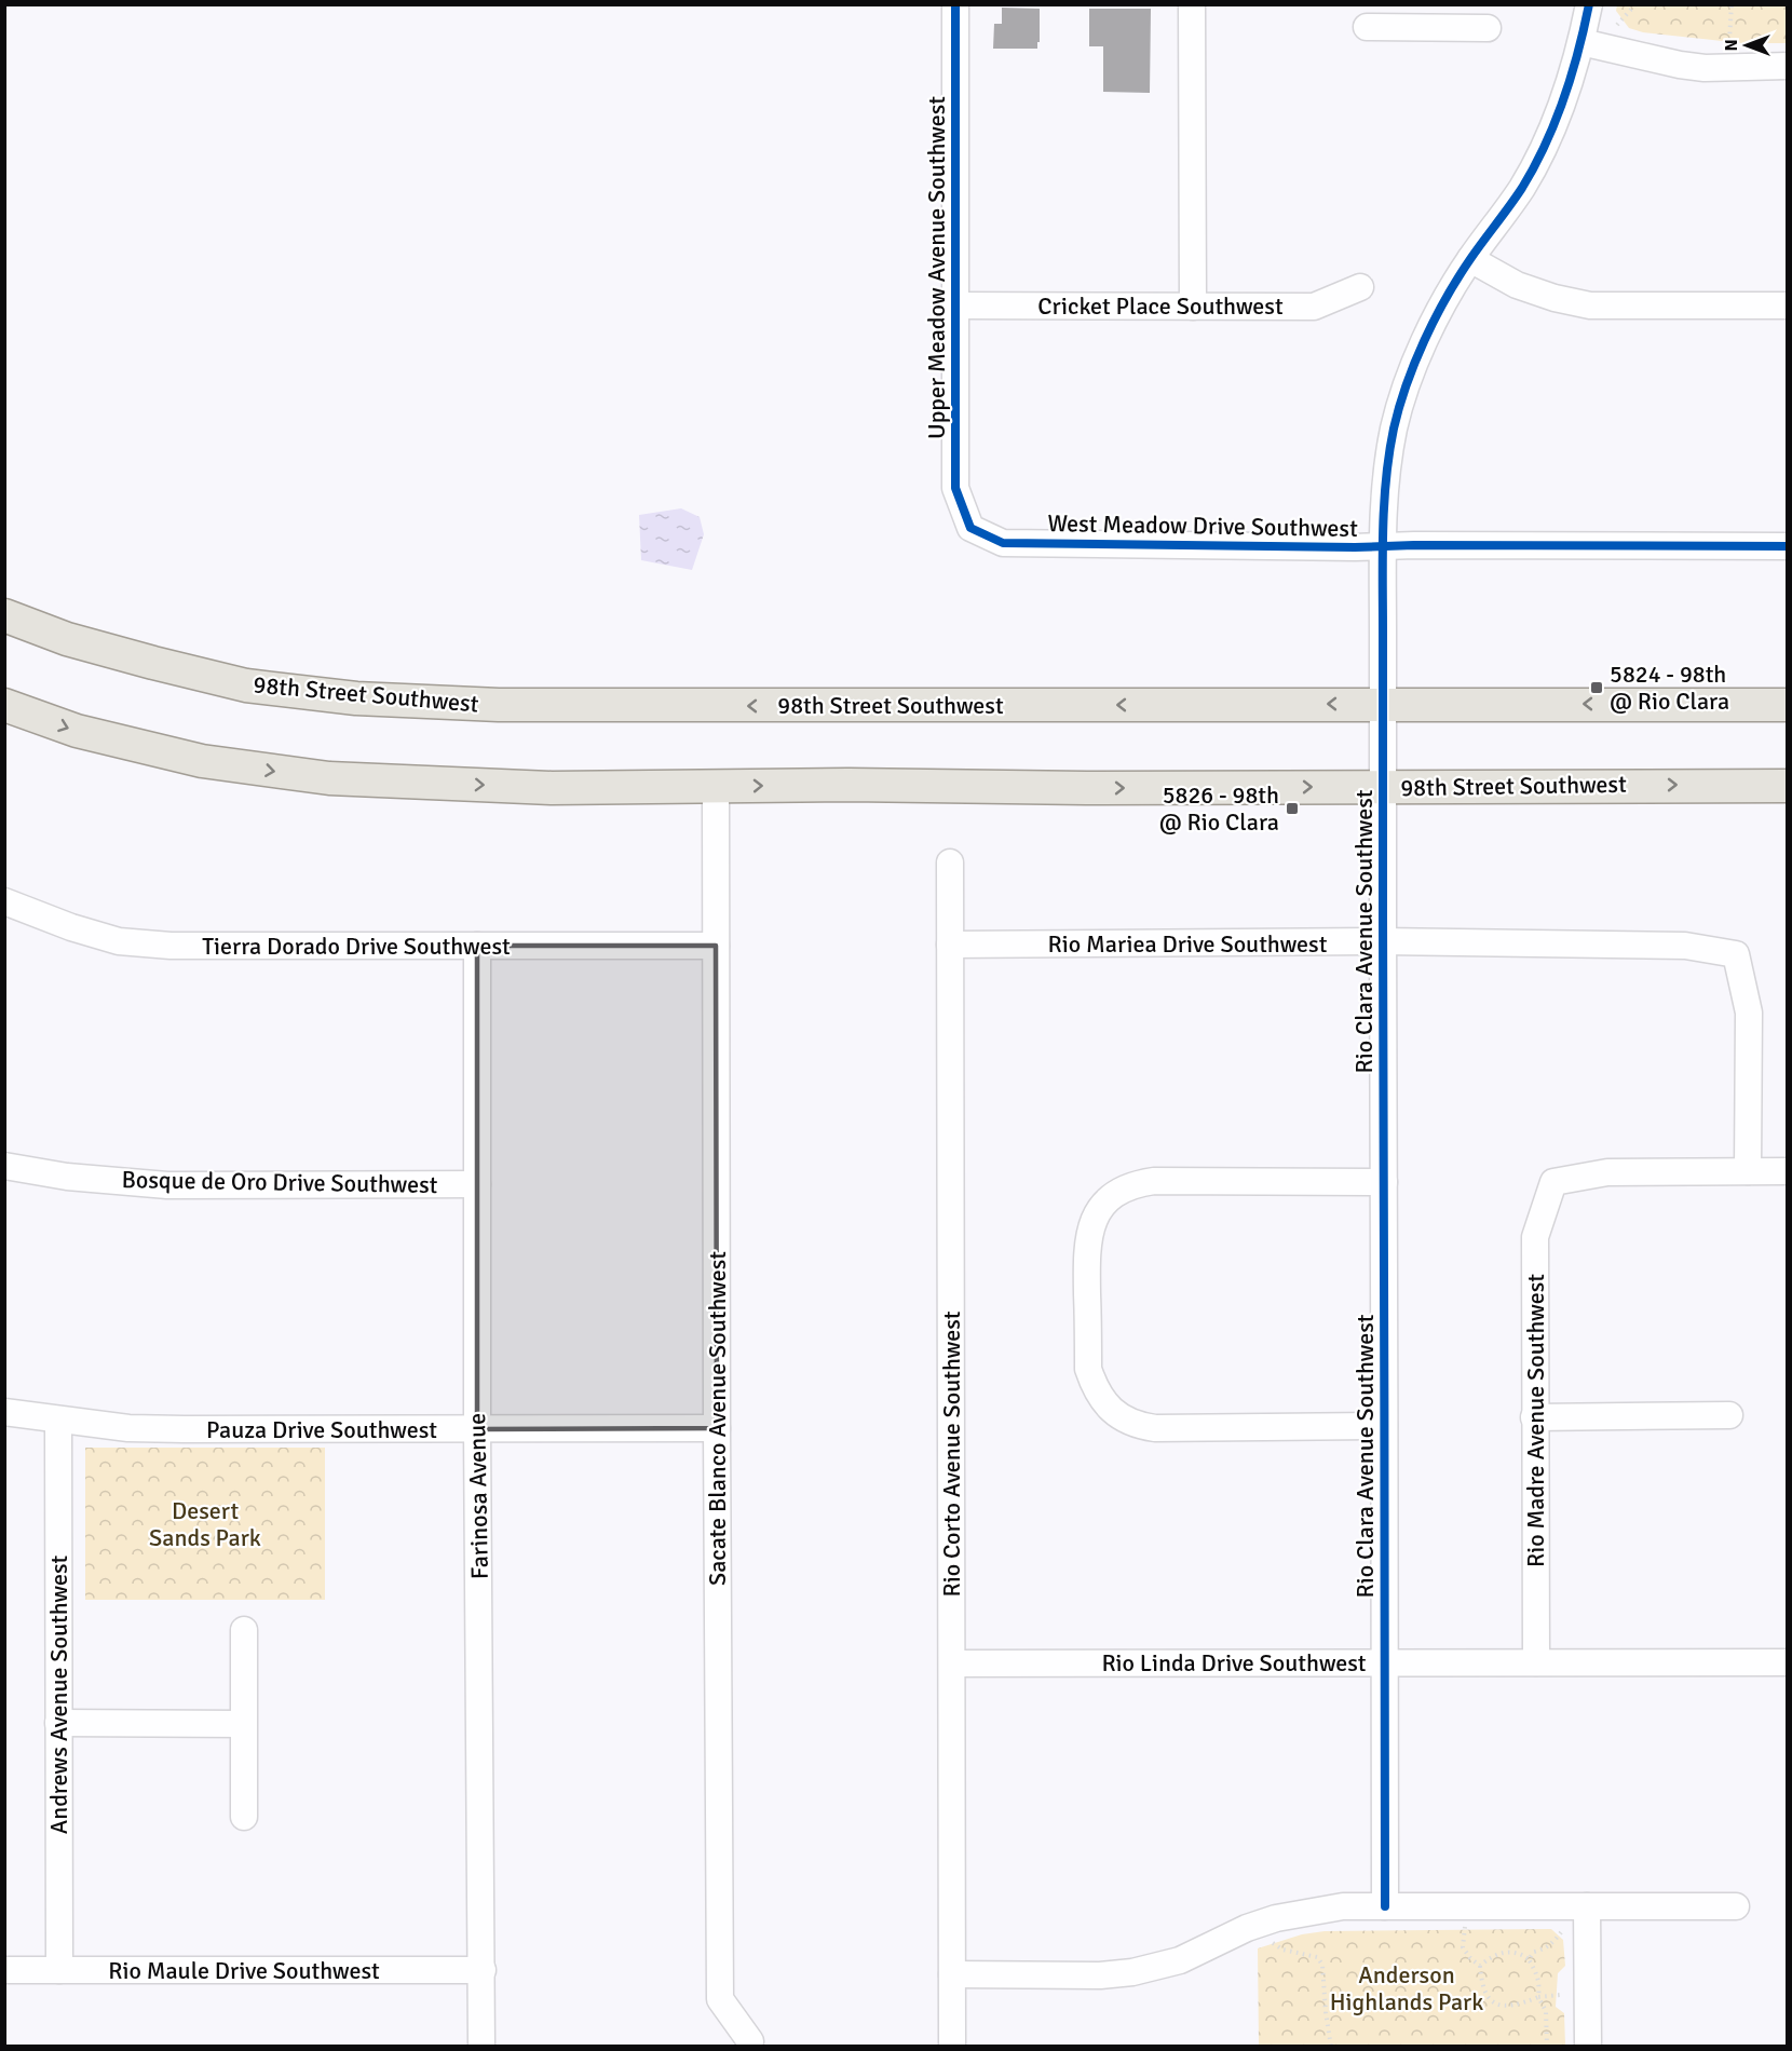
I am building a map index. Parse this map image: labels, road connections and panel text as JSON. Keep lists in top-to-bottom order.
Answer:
{
  "streets": {
    "main road": ["98th Street Southwest"],
    "street": [
      "Upper Meadow Avenue Southwest",
      "Cricket Place Southwest",
      "West Meadow Drive Southwest",
      "Rio Clara Avenue Southwest",
      "Rio Mariea Drive Southwest",
      "Tierra Dorado Drive Southwest",
      "Bosque de Oro Drive Southwest",
      "Sacate Blanco Avenue Southwest",
      "Rio Madre Avenue Southwest",
      "Pauza Drive Southwest",
      "Rio Corto Avenue Southwest",
      "Farinosa Avenue",
      "Rio Linda Drive Southwest",
      "Andrews Avenue Southwest",
      "Rio Maule Drive Southwest"
    ]
  },
  "crossings": [
    ["Upper Meadow Avenue Southwest", "Cricket Place Southwest"],
    ["Upper Meadow Avenue Southwest", "West Meadow Drive Southwest"],
    ["West Meadow Drive Southwest", "Rio Clara Avenue Southwest"],
    ["98th Street Southwest", "Rio Clara Avenue Southwest"],
    ["98th Street Southwest", "Sacate Blanco Avenue Southwest"],
    ["Rio Clara Avenue Southwest", "Rio Mariea Drive Southwest"],
    ["Rio Clara Avenue Southwest", "Rio Linda Drive Southwest"],
    ["Rio Mariea Drive Southwest", "Rio Madre Avenue Southwest"],
    ["Rio Mariea Drive Southwest", "Rio Corto Avenue Southwest"],
    ["Tierra Dorado Drive Southwest", "Sacate Blanco Avenue Southwest"],
    ["Tierra Dorado Drive Southwest", "Farinosa Avenue"],
    ["Bosque de Oro Drive Southwest", "Farinosa Avenue"],
    ["Sacate Blanco Avenue Southwest", "Pauza Drive Southwest"],
    ["Rio Madre Avenue Southwest", "Rio Linda Drive Southwest"],
    ["Pauza Drive Southwest", "Farinosa Avenue"],
    ["Pauza Drive Southwest", "Andrews Avenue Southwest"],
    ["Rio Corto Avenue Southwest", "Rio Linda Drive Southwest"],
    ["Farinosa Avenue", "Rio Maule Drive Southwest"],
    ["Andrews Avenue Southwest", "Rio Maule Drive Southwest"]
  ],
  "parks": ["Desert Sands Park", "Anderson Highlands Park"],
  "places": {
    "transit": ["5824 - 98th @ Rio Clara", "5826 - 98th @ Rio Clara"]
  },
  "north": "left"
}
